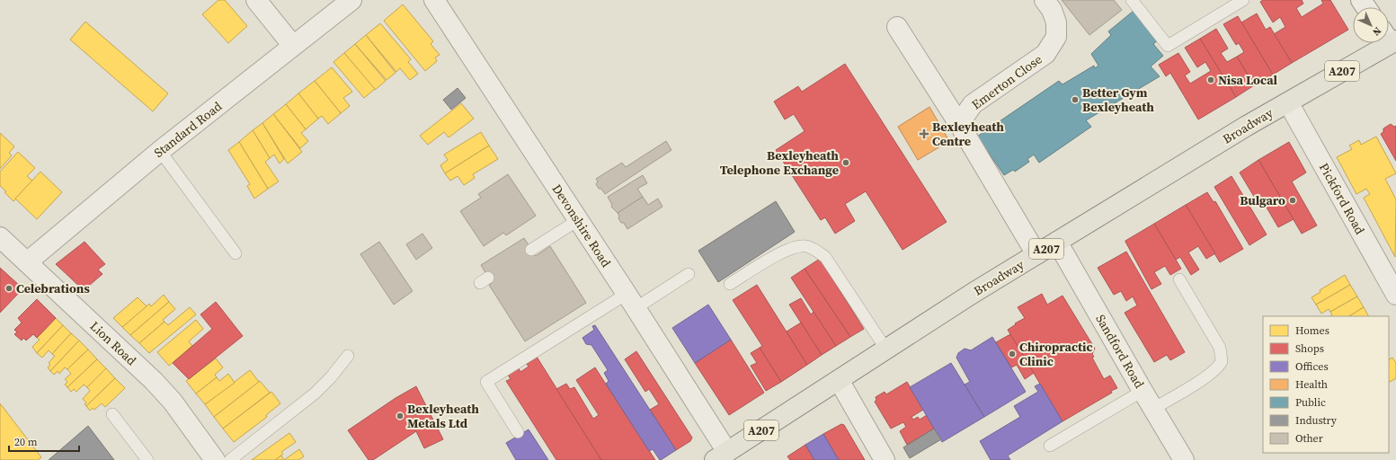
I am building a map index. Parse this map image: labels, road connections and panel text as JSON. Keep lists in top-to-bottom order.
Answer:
{
  "streets": {
    "main road": ["A207", "Broadway"],
    "street": [
      "Emerton Close",
      "Standard Road",
      "Pickford Road",
      "Devonshire Road",
      "Lion Road",
      "Sandford Road"
    ]
  },
  "crossings": [
    ["A207", "Broadway"],
    ["A207", "Pickford Road"],
    ["Broadway", "Pickford Road"],
    ["Broadway", "Devonshire Road"],
    ["Broadway", "Sandford Road"],
    ["Standard Road", "Lion Road"]
  ],
  "places": {
    "other": [
      "Nisa Local",
      "Better Gym Bexleyheath",
      "Bexleyheath Telephone Exchange",
      "Bulgaro",
      "Celebrations",
      "Chiropractic Clinic",
      "Bexleyheath Metals Ltd"
    ],
    "health": ["Bexleyheath Centre"]
  },
  "legend": [
    "Homes",
    "Shops",
    "Offices",
    "Health",
    "Public",
    "Industry",
    "Other"
  ],
  "scale_bar": "20 m",
  "north": "bottom right"
}
